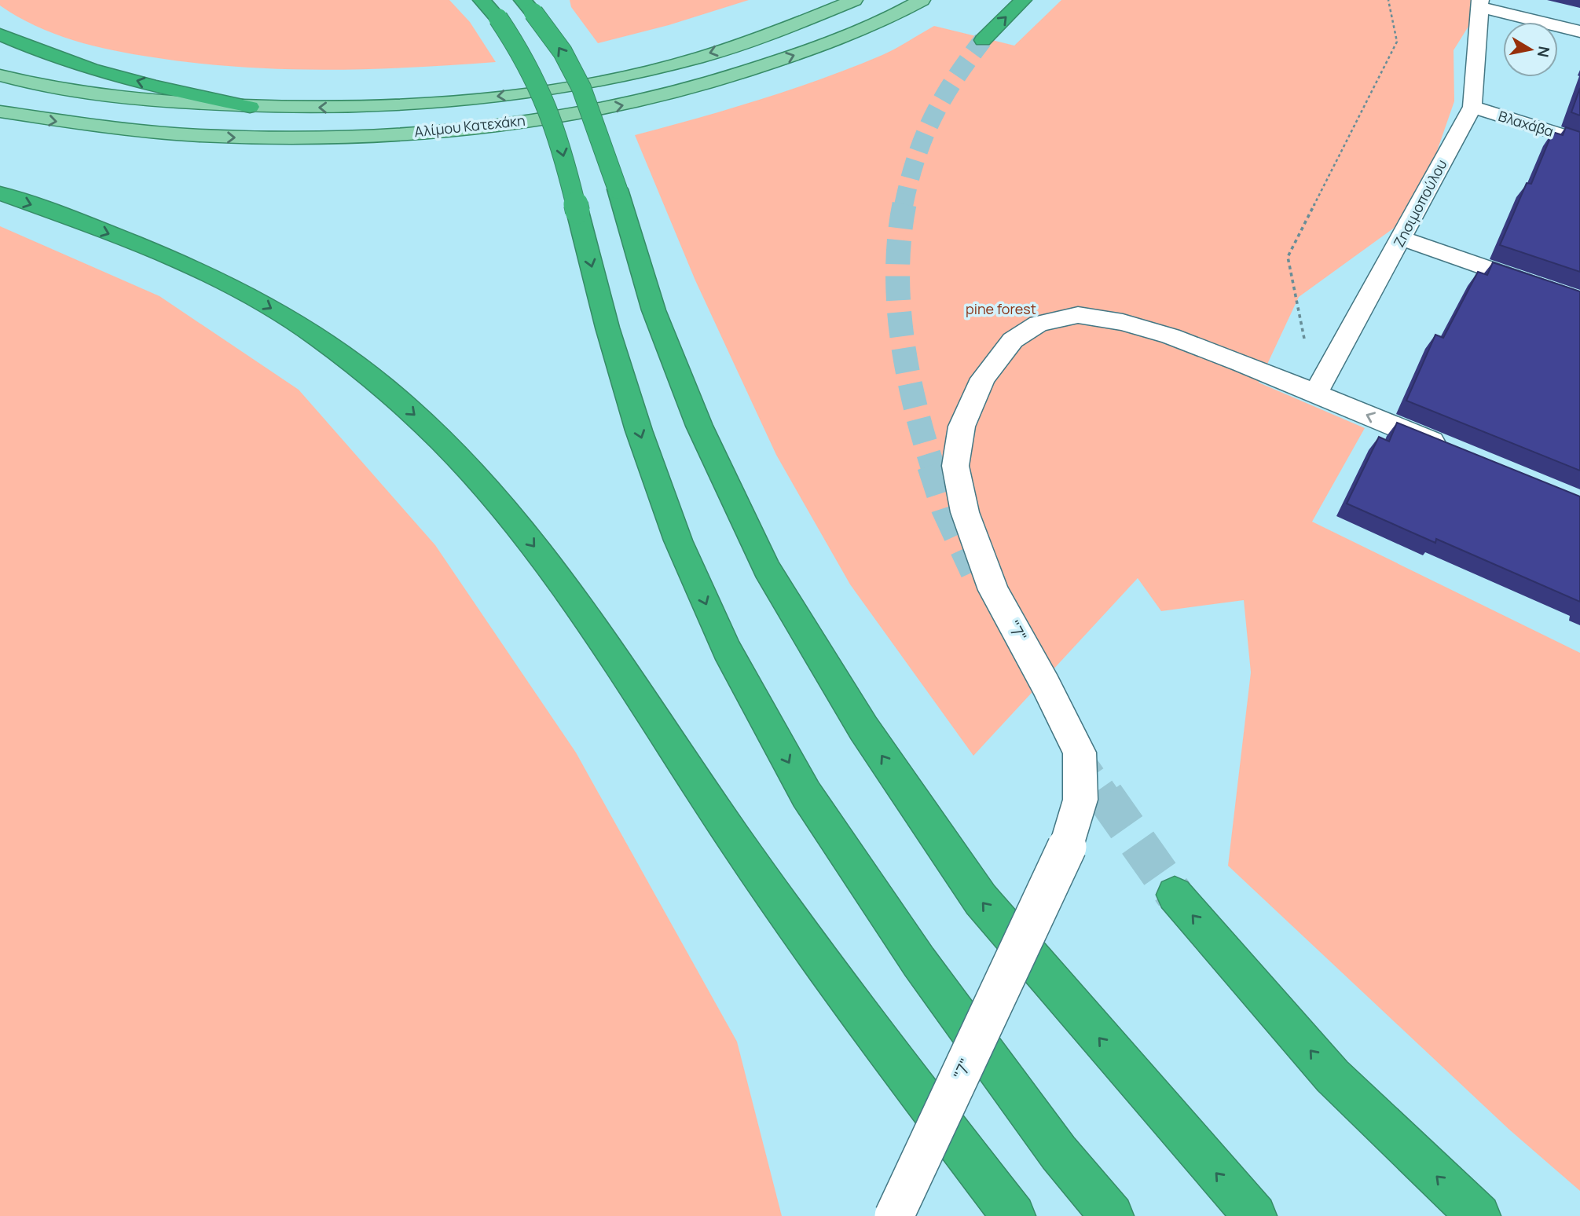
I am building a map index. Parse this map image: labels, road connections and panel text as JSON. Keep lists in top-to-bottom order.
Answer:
{
  "streets": {
    "main road": ["Αλίμου Κατεχάκη"],
    "street": ["Βλαχάβα", "Ζησιμοπούλου", "\"7\""]
  },
  "crossings": [
    ["Βλαχάβα", "Ζησιμοπούλου"],
    ["Ζησιμοπούλου", "\"7\""]
  ],
  "parks": ["pine forest"],
  "north": "right"
}
